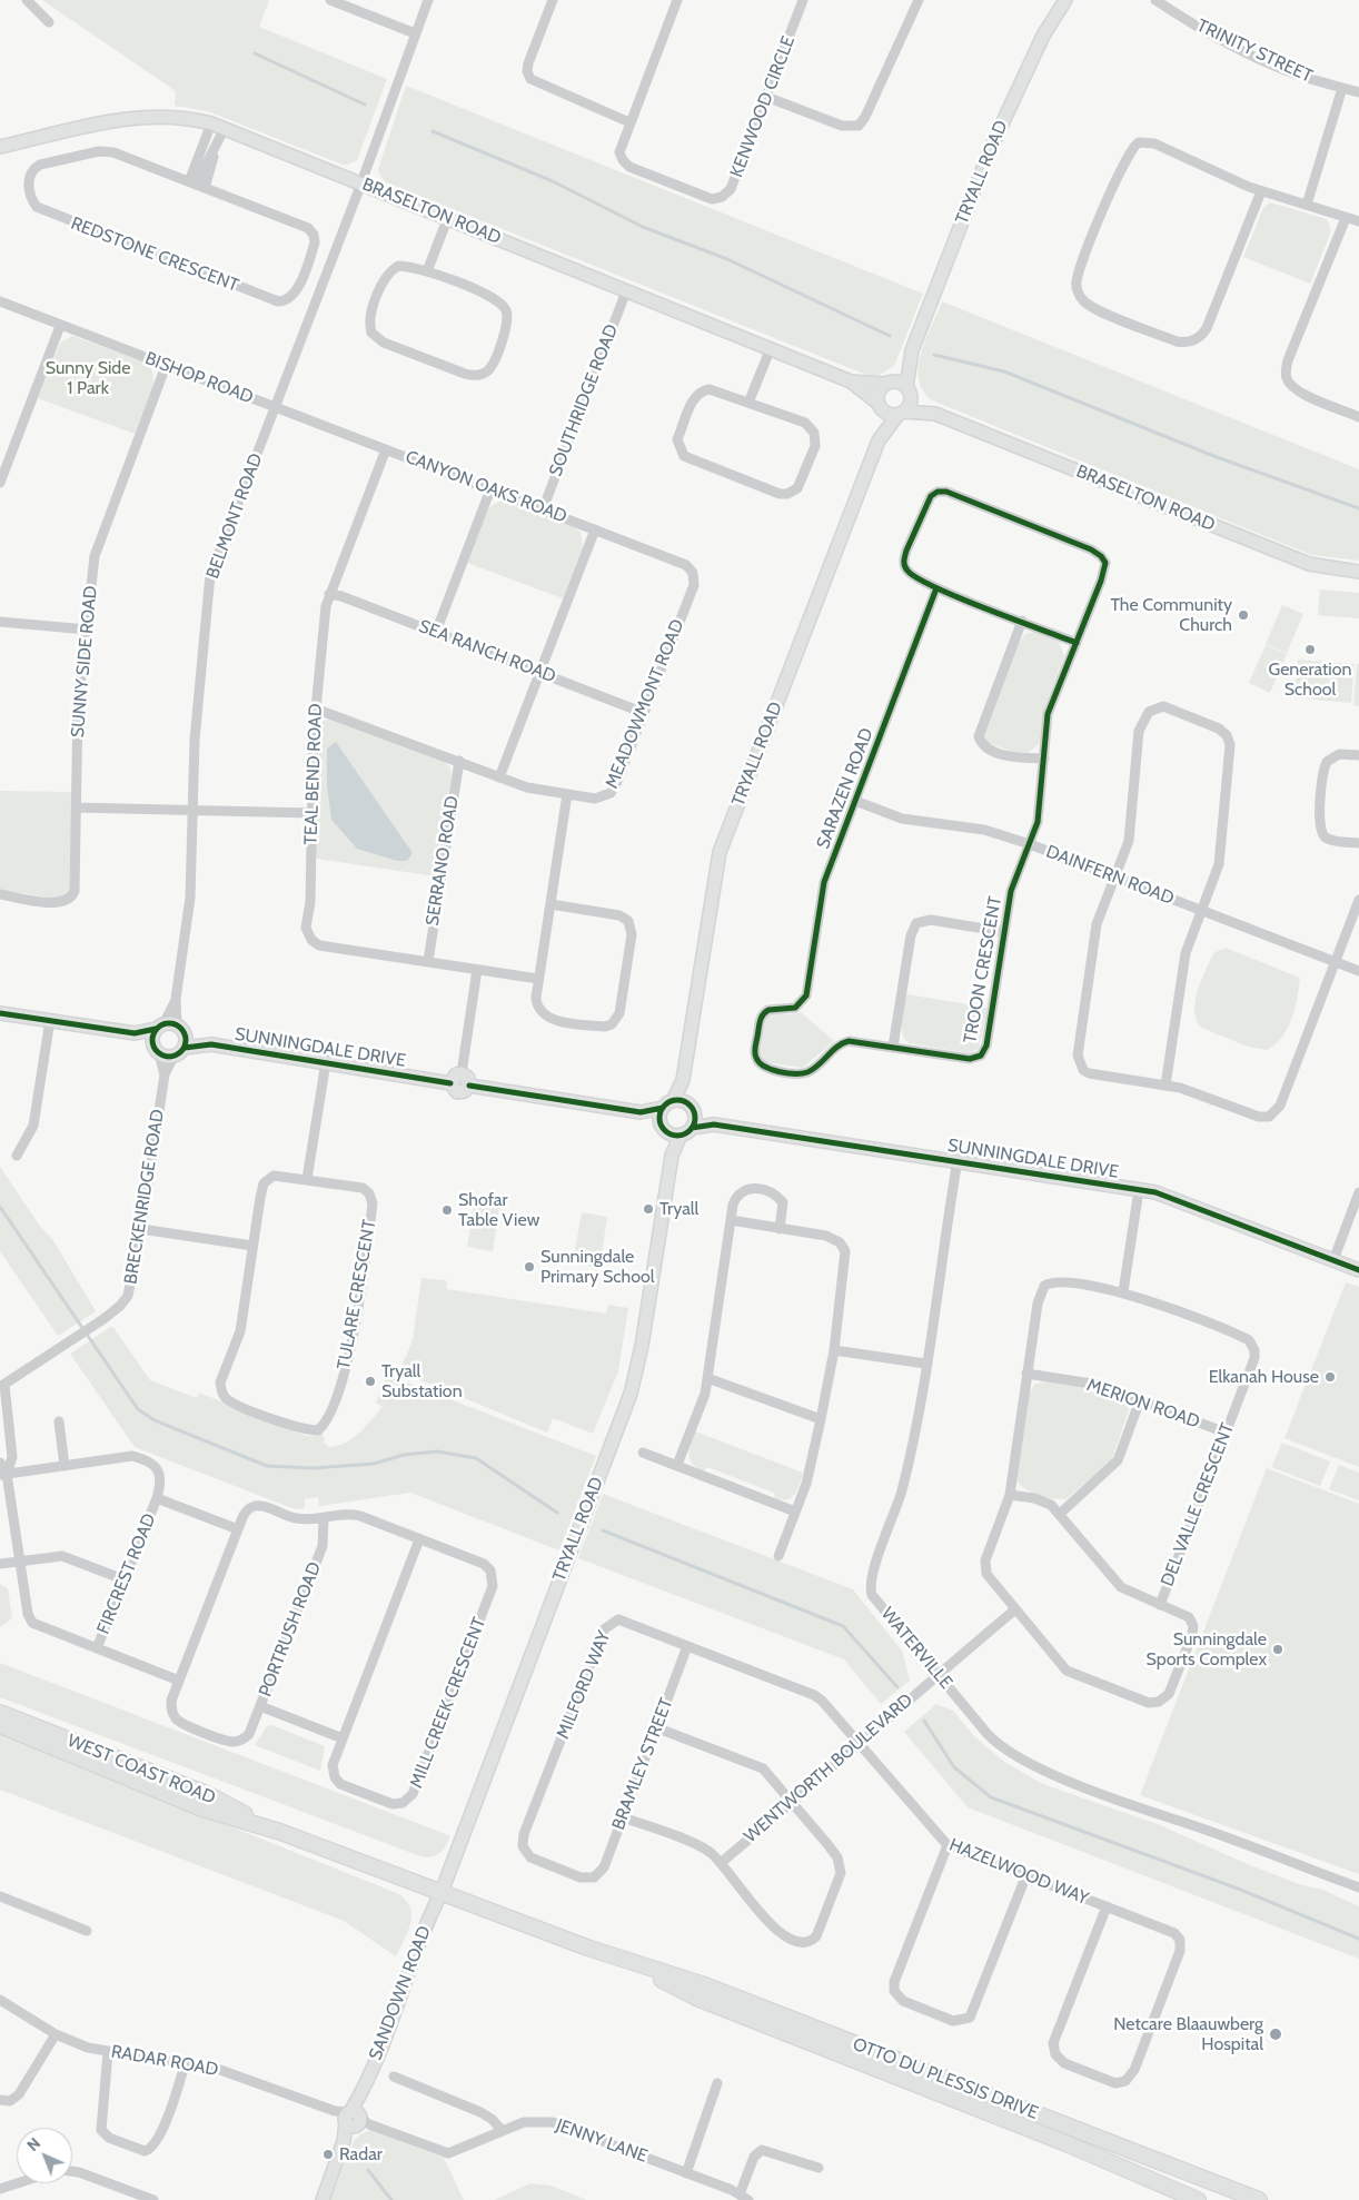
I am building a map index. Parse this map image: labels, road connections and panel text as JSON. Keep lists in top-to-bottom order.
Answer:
{
  "streets": {
    "main road": ["WEST COAST ROAD", "OTTO DU PLESSIS DRIVE"],
    "street": [
      "TRINITY STREET",
      "KENWOOD CIRCLE",
      "TRYALL ROAD",
      "BRASELTON ROAD",
      "REDSTONE CRESCENT",
      "BISHOP ROAD",
      "SOUTHRIDGE ROAD",
      "CANYON OAKS ROAD",
      "BELMONT ROAD",
      "SEA RANCH ROAD",
      "SUNNY SIDE ROAD",
      "MEADOWMONT ROAD",
      "TEAL BEND ROAD",
      "SARAZEN ROAD",
      "SERRANO ROAD",
      "DAINFERN ROAD",
      "TROON CRESCENT",
      "SUNNINGDALE DRIVE",
      "BRECKENRIDGE ROAD",
      "TULARE CRESCENT",
      "MERION ROAD",
      "DEL VALLE CRESCENT",
      "FIRCREST ROAD",
      "PORTRUSH ROAD",
      "WATERVILLE",
      "MILFORD WAY",
      "MILL CREEK CRESCENT",
      "BRAMLEY STREET",
      "WENTWORTH BOULEVARD",
      "HAZELWOOD WAY",
      "SANDOWN ROAD",
      "RADAR ROAD",
      "JENNY LANE"
    ]
  },
  "crossings": [
    ["TRYALL ROAD", "BRASELTON ROAD"],
    ["TRYALL ROAD", "SUNNINGDALE DRIVE"],
    ["TRYALL ROAD", "WEST COAST ROAD"],
    ["TRYALL ROAD", "SANDOWN ROAD"],
    ["TRYALL ROAD", "OTTO DU PLESSIS DRIVE"],
    ["BRASELTON ROAD", "SOUTHRIDGE ROAD"],
    ["BRASELTON ROAD", "BELMONT ROAD"],
    ["BISHOP ROAD", "CANYON OAKS ROAD"],
    ["BISHOP ROAD", "BELMONT ROAD"],
    ["BISHOP ROAD", "SUNNY SIDE ROAD"],
    ["SOUTHRIDGE ROAD", "CANYON OAKS ROAD"],
    ["CANYON OAKS ROAD", "BELMONT ROAD"],
    ["CANYON OAKS ROAD", "MEADOWMONT ROAD"],
    ["CANYON OAKS ROAD", "TEAL BEND ROAD"],
    ["BELMONT ROAD", "SUNNINGDALE DRIVE"],
    ["BELMONT ROAD", "BRECKENRIDGE ROAD"],
    ["SEA RANCH ROAD", "MEADOWMONT ROAD"],
    ["SEA RANCH ROAD", "TEAL BEND ROAD"],
    ["MEADOWMONT ROAD", "TEAL BEND ROAD"],
    ["MEADOWMONT ROAD", "SERRANO ROAD"],
    ["TEAL BEND ROAD", "SERRANO ROAD"],
    ["SARAZEN ROAD", "DAINFERN ROAD"],
    ["SARAZEN ROAD", "TROON CRESCENT"],
    ["DAINFERN ROAD", "TROON CRESCENT"],
    ["SUNNINGDALE DRIVE", "BRECKENRIDGE ROAD"],
    ["SUNNINGDALE DRIVE", "WATERVILLE"],
    ["MERION ROAD", "DEL VALLE CRESCENT"],
    ["WATERVILLE", "WENTWORTH BOULEVARD"],
    ["MILFORD WAY", "BRAMLEY STREET"],
    ["MILFORD WAY", "WENTWORTH BOULEVARD"],
    ["MILFORD WAY", "HAZELWOOD WAY"],
    ["WENTWORTH BOULEVARD", "HAZELWOOD WAY"],
    ["WEST COAST ROAD", "SANDOWN ROAD"],
    ["WEST COAST ROAD", "OTTO DU PLESSIS DRIVE"],
    ["SANDOWN ROAD", "RADAR ROAD"],
    ["SANDOWN ROAD", "OTTO DU PLESSIS DRIVE"],
    ["SANDOWN ROAD", "JENNY LANE"],
    ["RADAR ROAD", "JENNY LANE"]
  ],
  "parks": ["Sunny Side 1 Park"],
  "places": [
    "The Community Church",
    "Generation School",
    "Tryall",
    "Shofar Table View",
    "Sunningdale Primary School",
    "Elkanah House",
    "Tryall Substation",
    "Sunningdale Sports Complex",
    "Netcare Blaauwberg Hospital",
    "Radar"
  ],
  "north": "top left"
}
